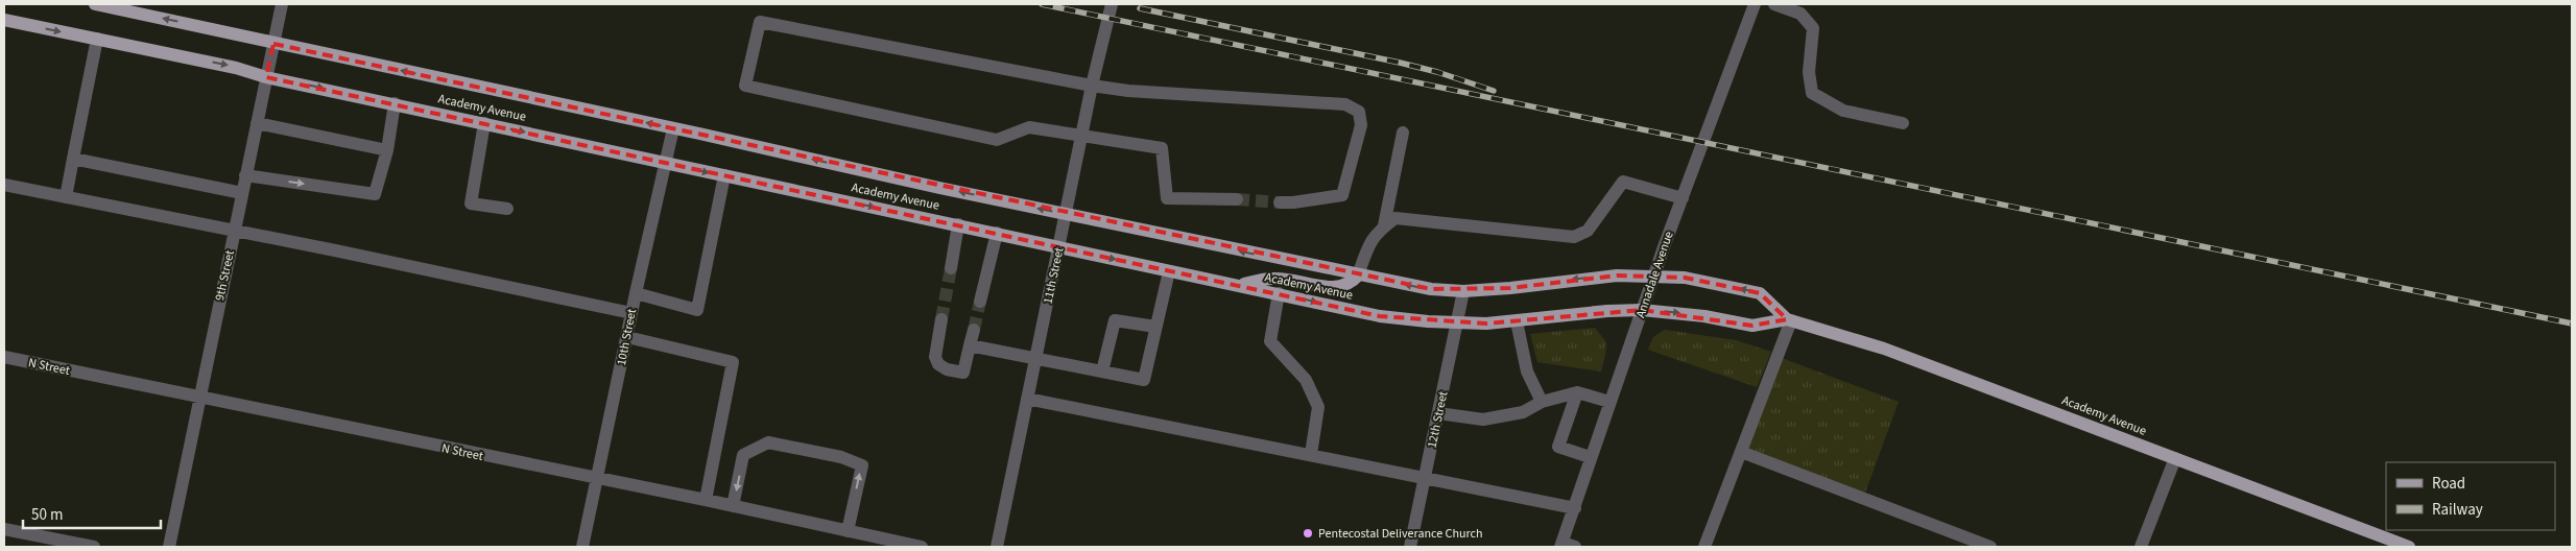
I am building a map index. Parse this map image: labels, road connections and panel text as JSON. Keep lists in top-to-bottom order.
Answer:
{
  "streets": {
    "main road": ["Academy Avenue"],
    "street": [
      "Annadale Avenue",
      "9th Street",
      "11th Street",
      "10th Street",
      "N Street",
      "12th Street"
    ]
  },
  "crossings": [
    ["Academy Avenue", "Annadale Avenue"],
    ["Academy Avenue", "9th Street"],
    ["Academy Avenue", "11th Street"],
    ["Academy Avenue", "10th Street"],
    ["Academy Avenue", "12th Street"],
    ["9th Street", "N Street"],
    ["10th Street", "N Street"]
  ],
  "places": ["Pentecostal Deliverance Church"],
  "legend": ["Road", "Railway"],
  "scale_bar": "50 m"
}
